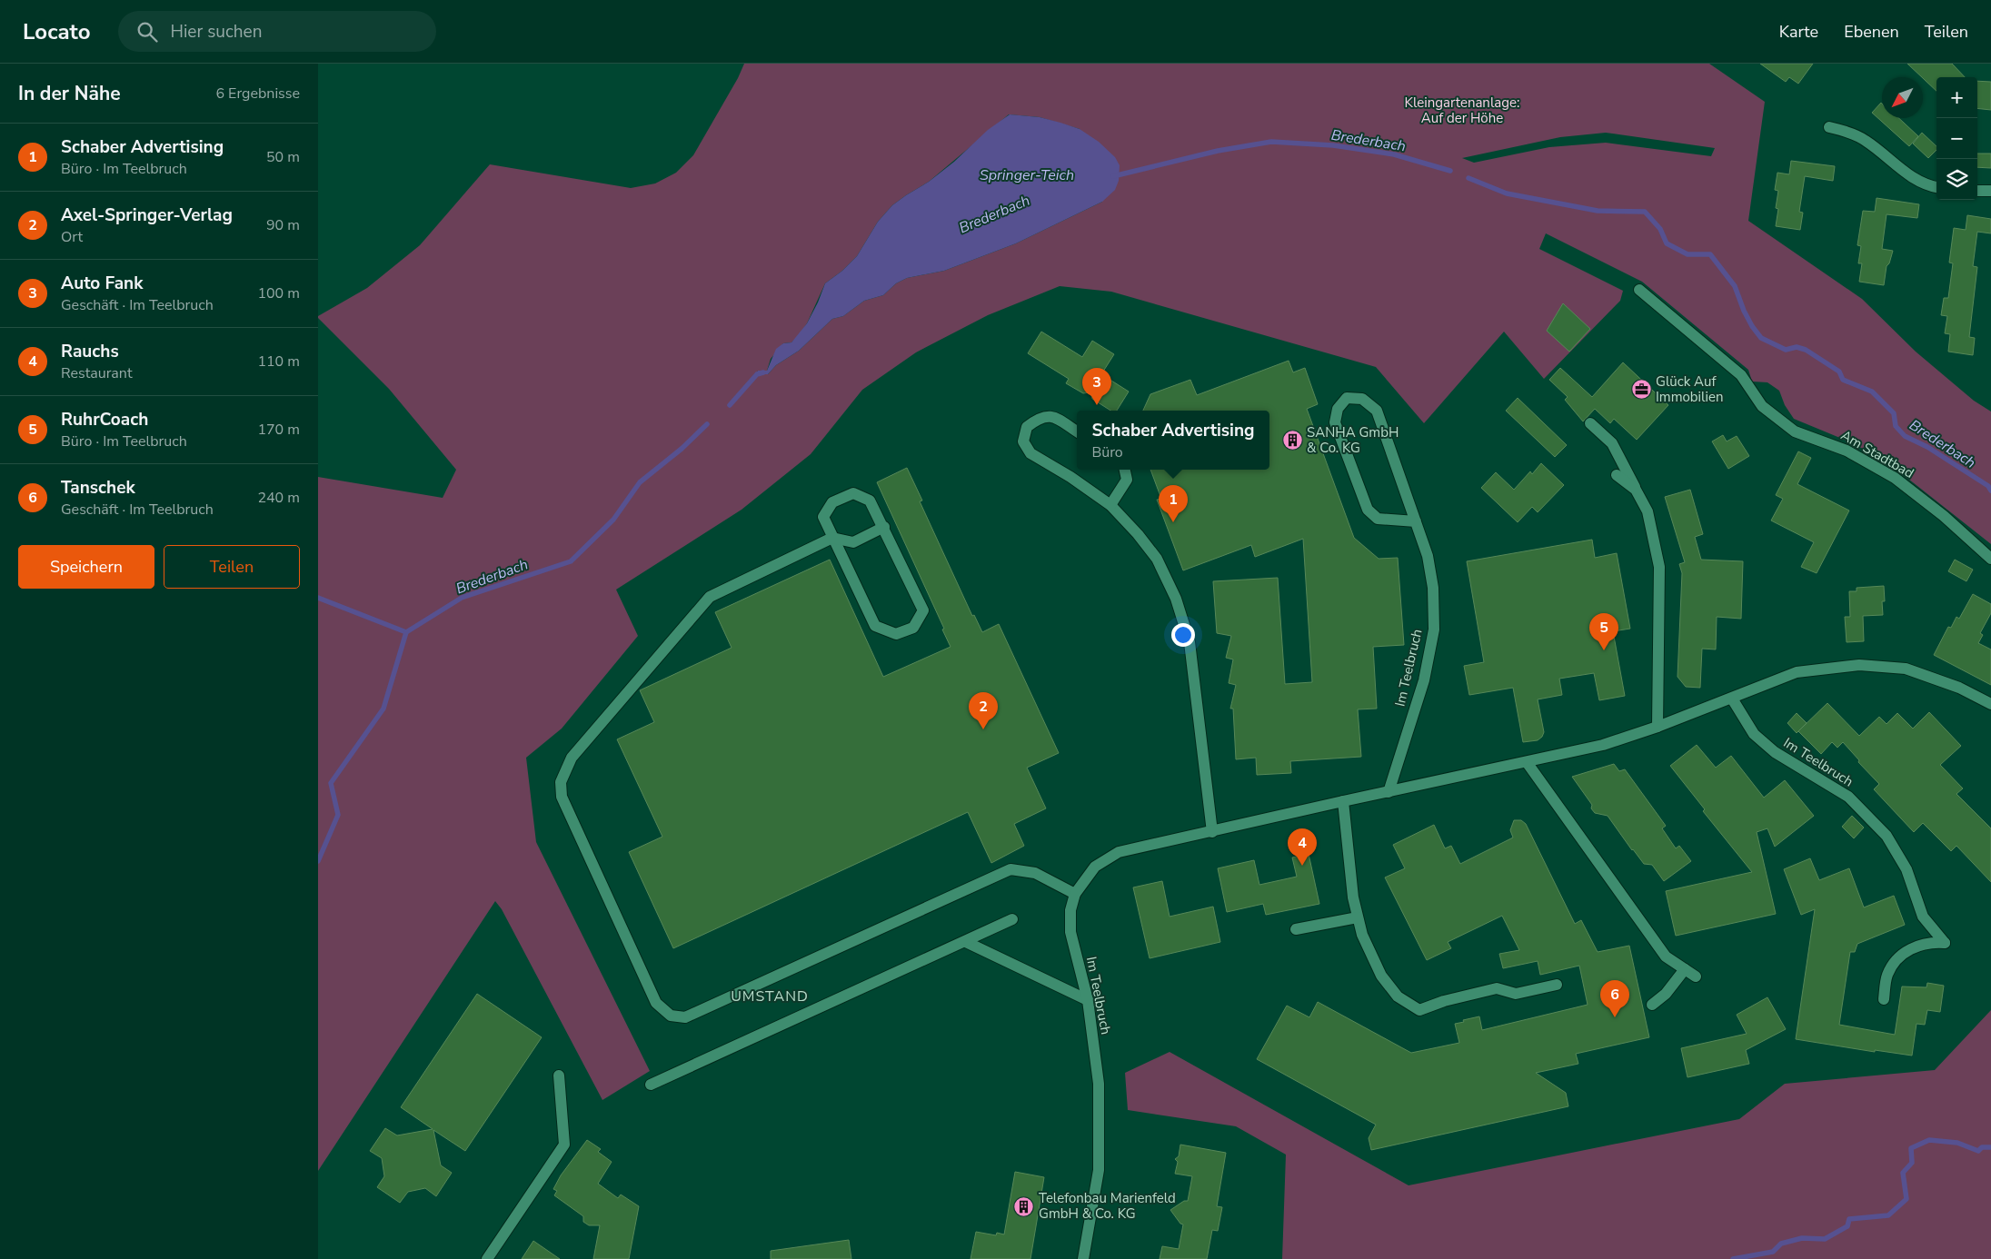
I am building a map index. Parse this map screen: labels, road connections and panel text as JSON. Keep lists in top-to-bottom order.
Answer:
{
  "streets": {
    "street": ["Am Stadtbad", "Im Teelbruch"]
  },
  "districts": ["UMSTAND"],
  "water": ["Brederbach", "Springer-Teich"],
  "parks": ["Kleingartenanlage: Auf der Höhe"],
  "places": {
    "office": ["Glück Auf Immobilien"],
    "building": ["SANHA GmbH & Co. KG", "Telefonbau Marienfeld GmbH & Co. KG"]
  },
  "north": "bottom left",
  "page": {
    "header": "Locato",
    "search": "Hier suchen",
    "nav": ["Karte", "Ebenen", "Teilen"],
    "heading": ["In der Nähe", "6 Ergebnisse"],
    "map_buttons": ["+", "−"],
    "list": [
      {
        "mark": "1",
        "name": "Schaber Advertising",
        "note": "Büro · Im Teelbruch",
        "value": "50 m"
      },
      {
        "mark": "2",
        "name": "Axel-Springer-Verlag",
        "note": "Ort",
        "value": "90 m"
      },
      {
        "mark": "3",
        "name": "Auto Fank",
        "note": "Geschäft · Im Teelbruch",
        "value": "100 m"
      },
      {
        "mark": "4",
        "name": "Rauchs",
        "note": "Restaurant",
        "value": "110 m"
      },
      {
        "mark": "5",
        "name": "RuhrCoach",
        "note": "Büro · Im Teelbruch",
        "value": "170 m"
      },
      {
        "mark": "6",
        "name": "Tanschek",
        "note": "Geschäft · Im Teelbruch",
        "value": "240 m"
      }
    ],
    "pins": [
      "3",
      "1",
      "5",
      "2",
      "4",
      "6"
    ],
    "popup": ["Schaber Advertising", "Büro"],
    "buttons": ["Speichern", "Teilen"]
  }
}
